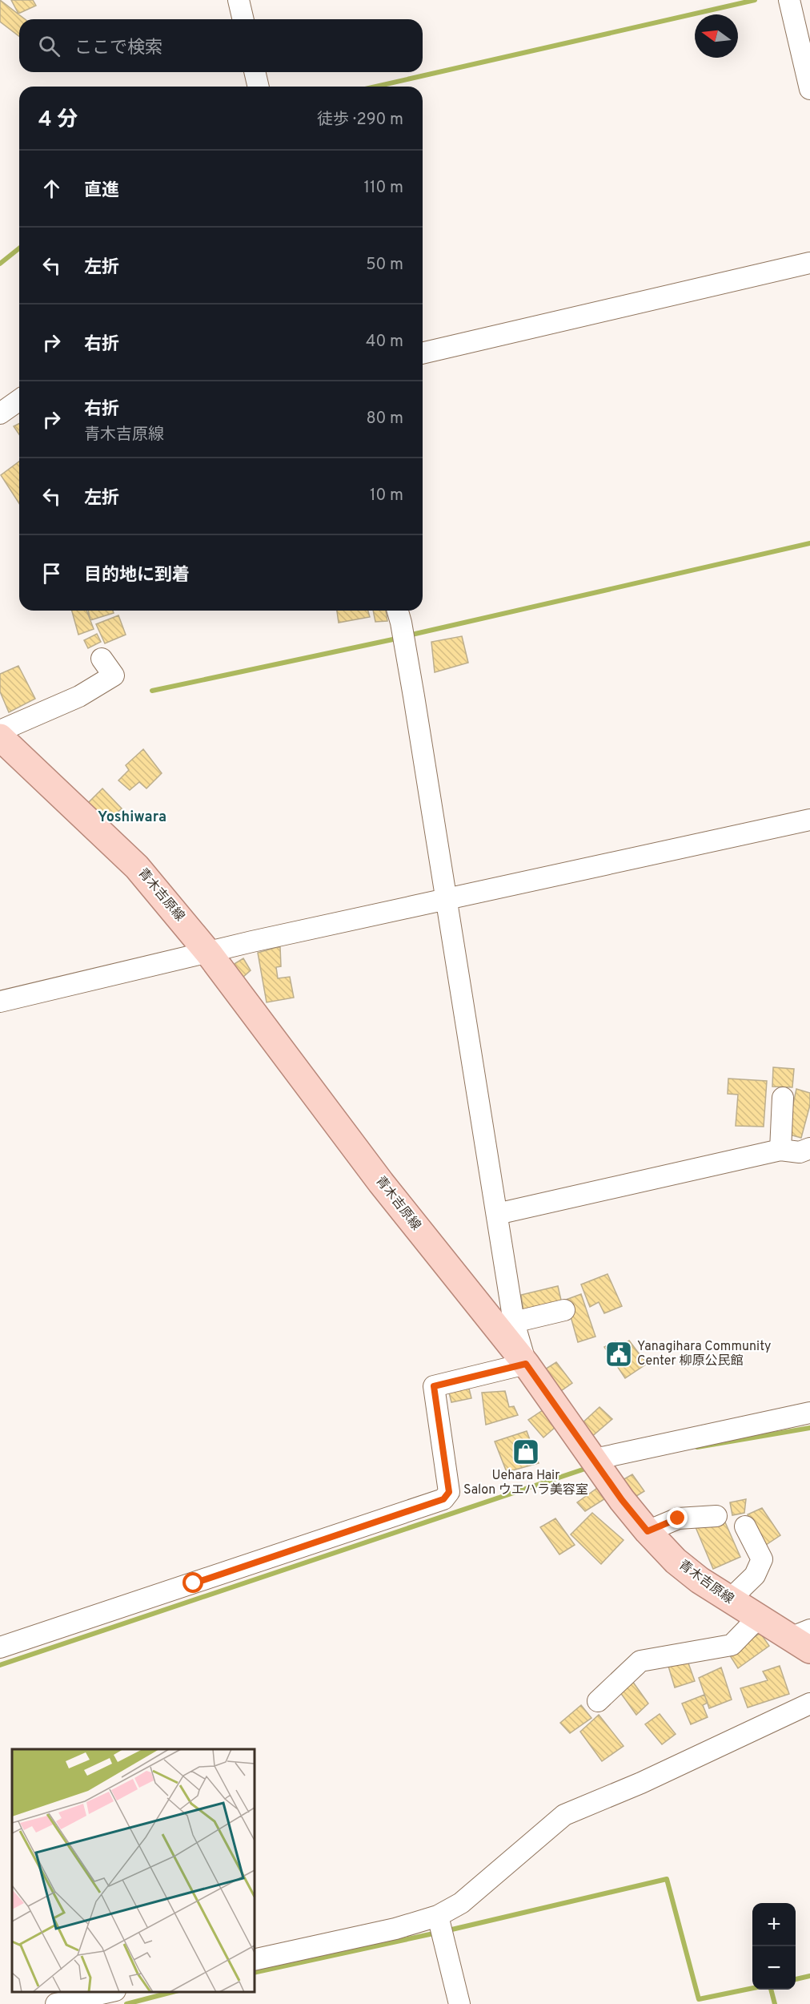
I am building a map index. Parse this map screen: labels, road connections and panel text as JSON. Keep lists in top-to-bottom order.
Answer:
{
  "streets": {
    "main road": ["青木吉原線"]
  },
  "districts": ["Yoshiwara"],
  "places": {
    "public building": ["Yanagihara Community Center 柳原公民館"],
    "shop": ["Uehara Hair Salon ウエハラ美容室"]
  },
  "north": "left",
  "page": {
    "search": "ここで検索",
    "heading": ["4 分", "徒歩 · 290 m"],
    "list": [
      ["直進", "110 m"],
      ["左折", "50 m"],
      ["右折", "40 m"],
      ["右折", "青木吉原線", "80 m"],
      ["左折", "10 m"],
      "目的地に到着"
    ],
    "map_buttons": ["+", "−"]
  }
}
